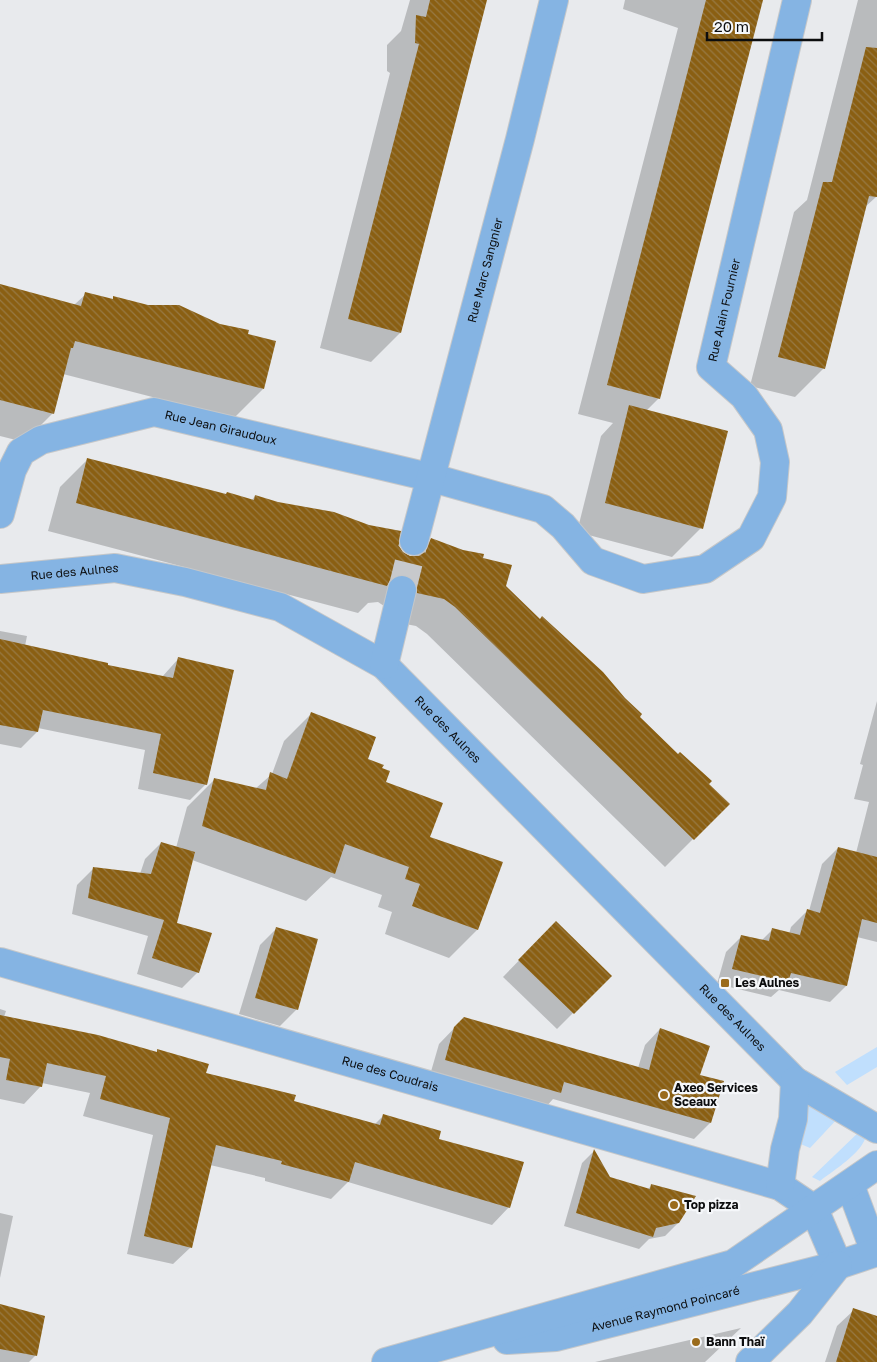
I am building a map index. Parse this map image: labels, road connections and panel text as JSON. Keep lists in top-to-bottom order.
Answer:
{
  "streets": {
    "street": [
      "Rue Marc Sangnier",
      "Rue Alain Fournier",
      "Rue Jean Giraudoux",
      "Rue des Aulnes",
      "Rue des Coudrais",
      "Avenue Raymond Poincaré"
    ]
  },
  "crossings": [
    ["Rue Marc Sangnier", "Rue Alain Fournier"],
    ["Rue Marc Sangnier", "Rue Jean Giraudoux"],
    ["Rue Alain Fournier", "Rue Jean Giraudoux"]
  ],
  "places": {
    "transit": ["Les Aulnes"],
    "other": ["Axeo Services Sceaux", "Top pizza", "Bann Thaï"]
  },
  "scale_bar": "20 m"
}
